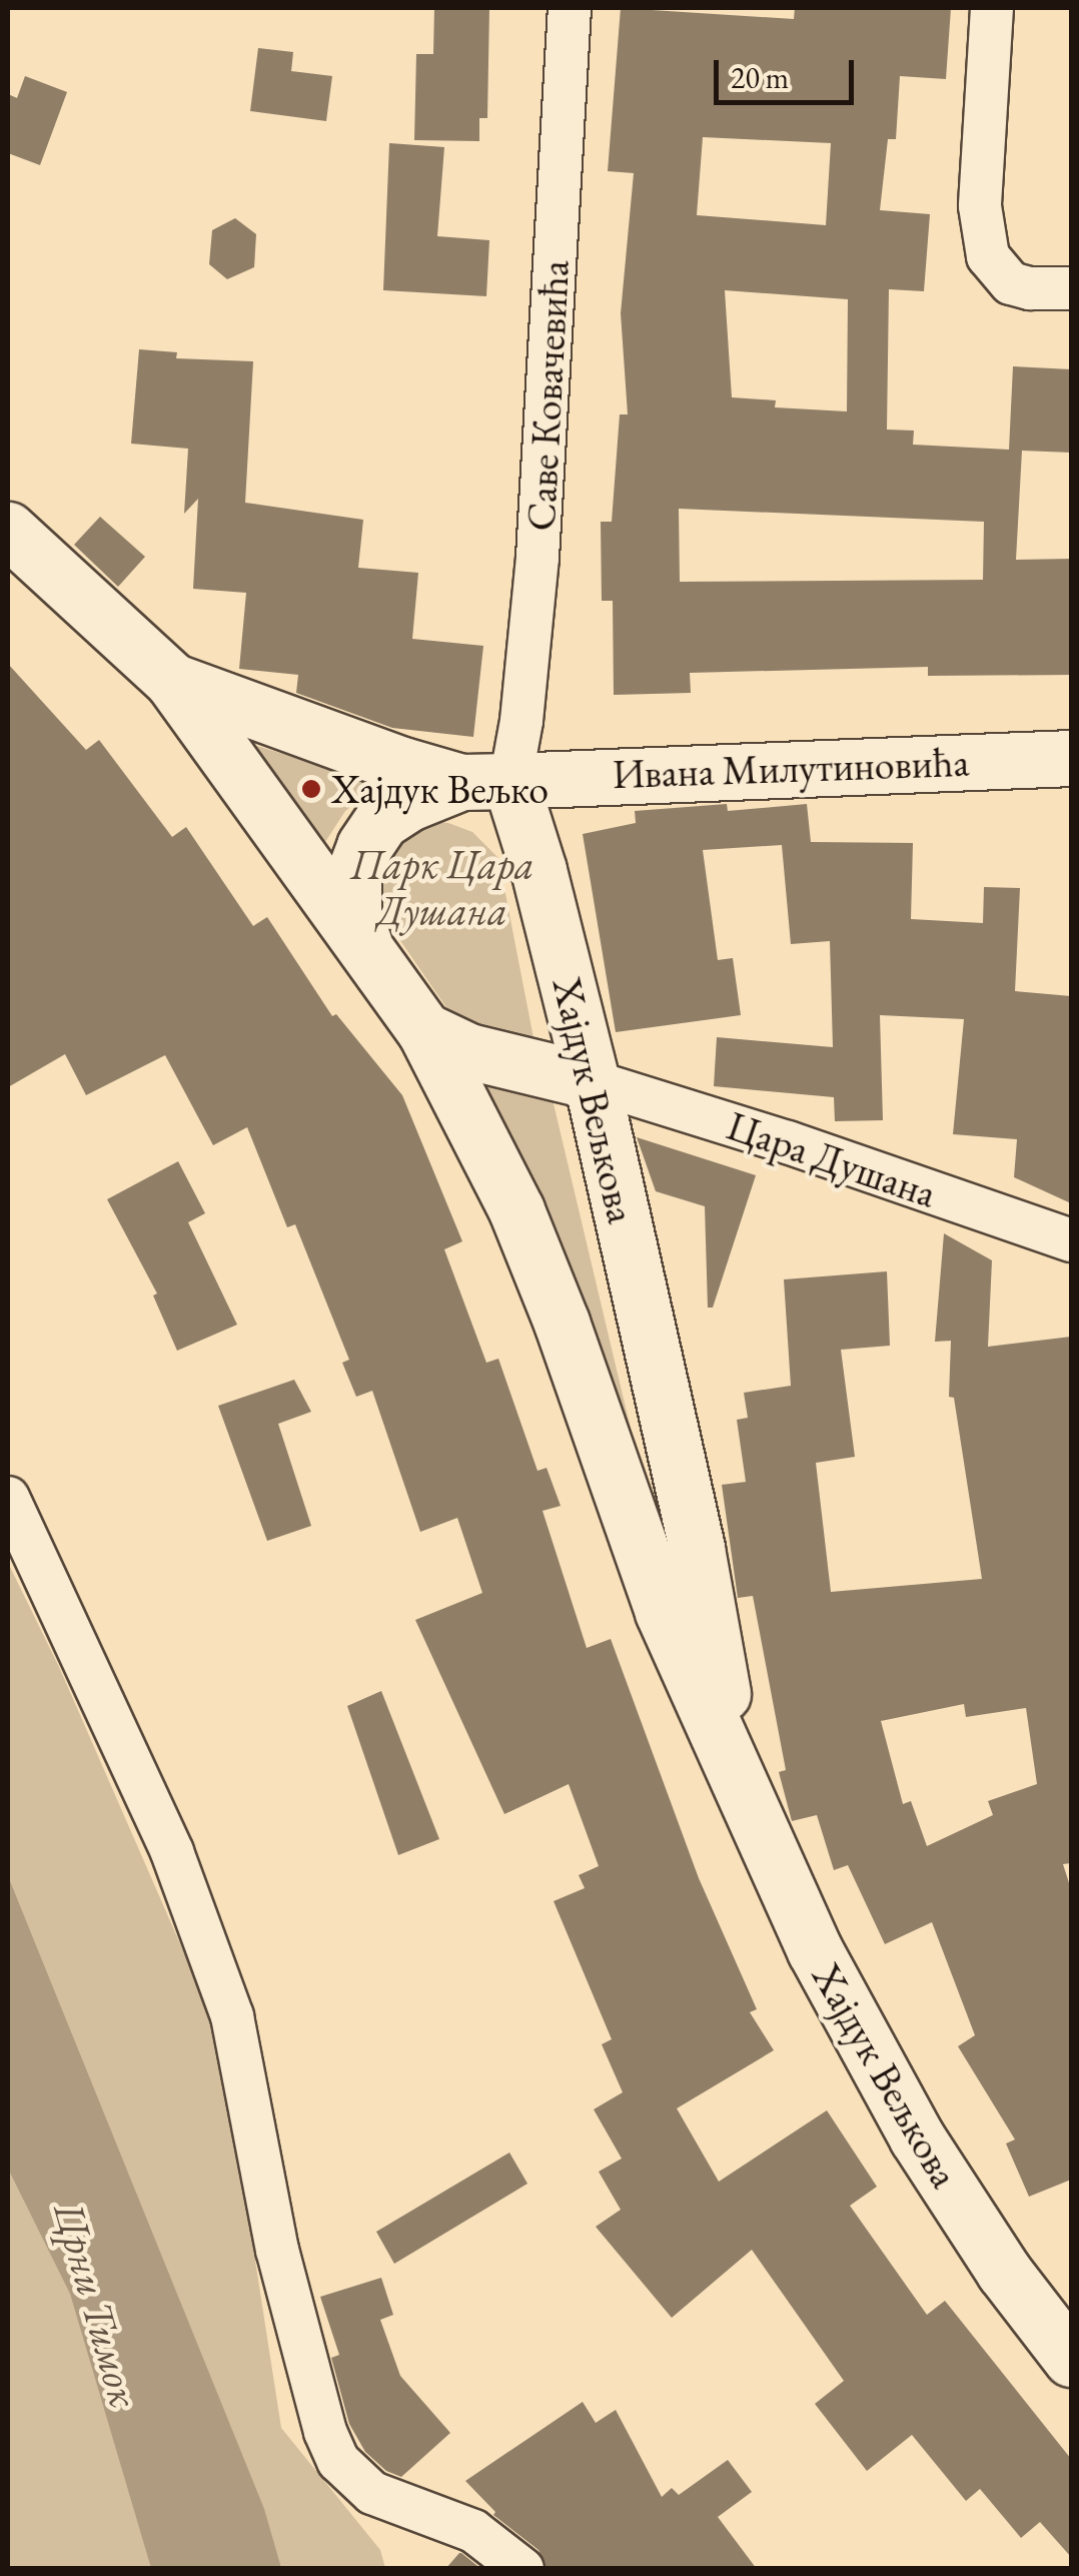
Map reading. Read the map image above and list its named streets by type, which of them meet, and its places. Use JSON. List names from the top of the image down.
{
  "streets": {
    "street": [
      "Саве Ковачевића",
      "Ивана Милутиновића",
      "Хајдук Вељкова",
      "Цара Душана"
    ]
  },
  "crossings": [
    ["Саве Ковачевића", "Ивана Милутиновића"],
    ["Саве Ковачевића", "Хајдук Вељкова"],
    ["Ивана Милутиновића", "Хајдук Вељкова"],
    ["Хајдук Вељкова", "Цара Душана"]
  ],
  "water": ["Црни Тимок"],
  "parks": ["Парк Цара Душана"],
  "places": ["Хајдук Вељко"],
  "scale_bar": "20 m"
}
